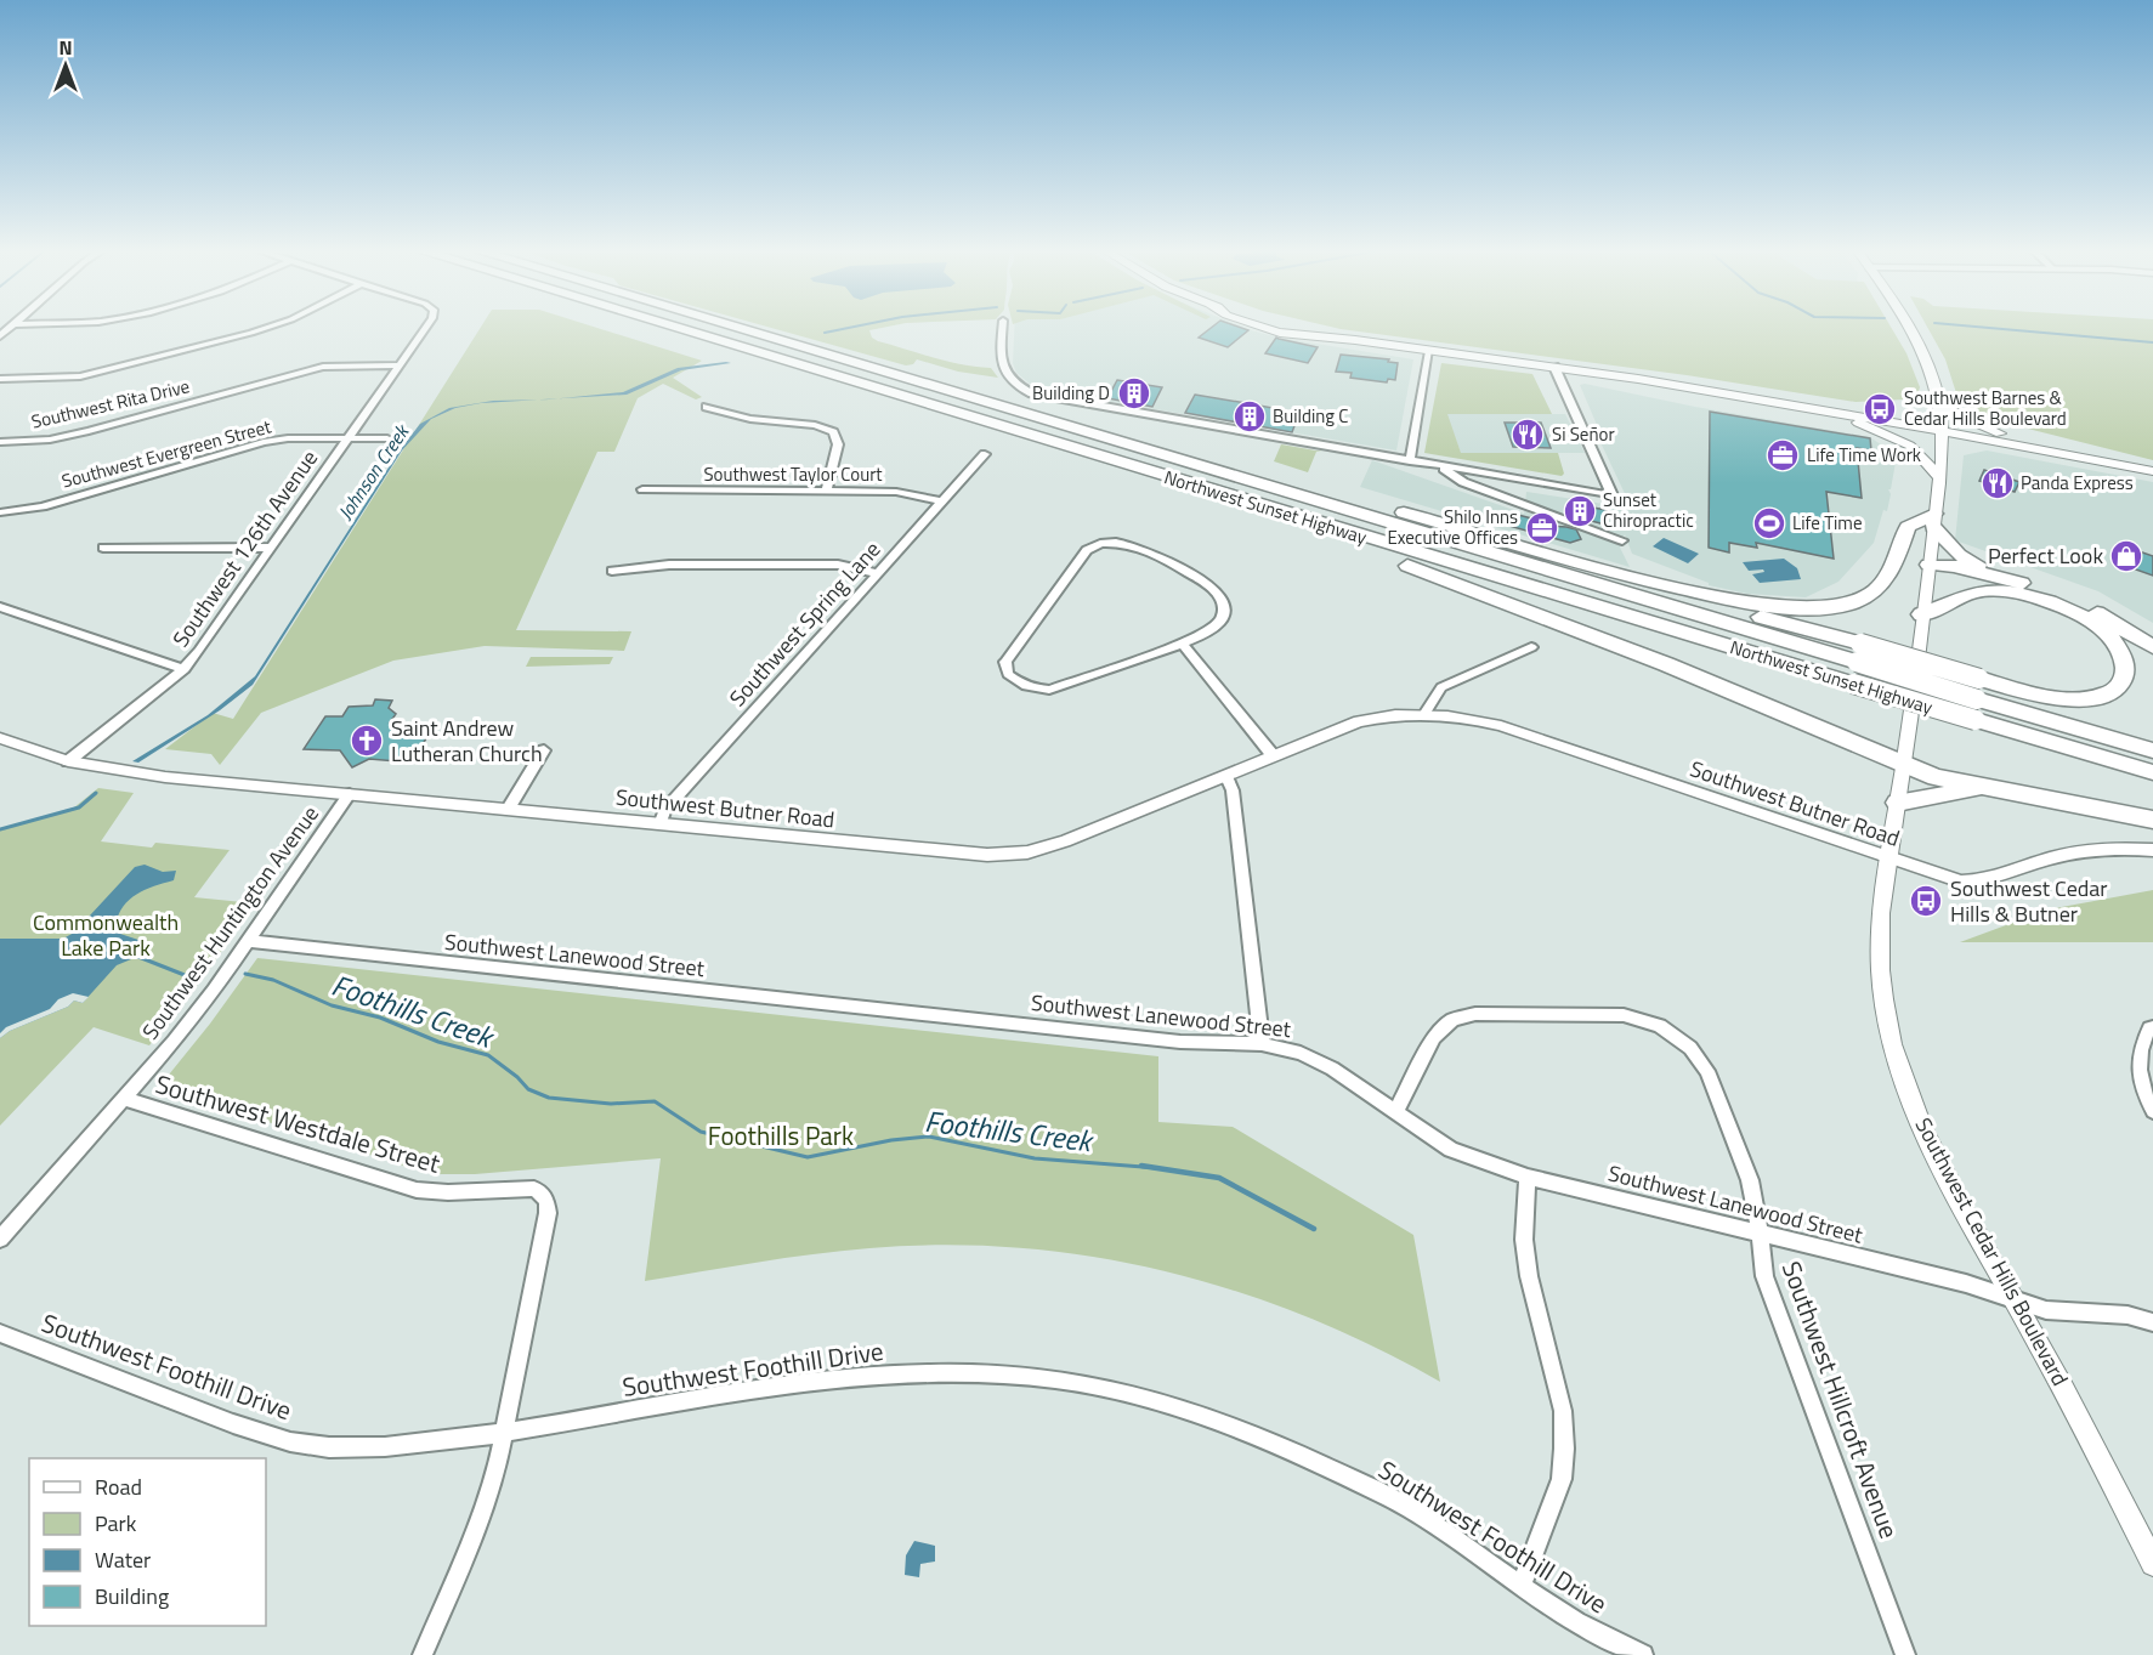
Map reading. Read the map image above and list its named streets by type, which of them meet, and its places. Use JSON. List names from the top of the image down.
{
  "streets": {
    "highway": ["Northwest Sunset Highway"],
    "main road": ["Southwest Cedar Hills Boulevard"],
    "street": [
      "Southwest Rita Drive",
      "Southwest Evergreen Street",
      "Southwest Taylor Court",
      "Southwest 126th Avenue",
      "Southwest Spring Lane",
      "Southwest Butner Road",
      "Southwest Huntington Avenue",
      "Southwest Lanewood Street",
      "Southwest Westdale Street",
      "Southwest Foothill Drive",
      "Southwest Hillcroft Avenue"
    ]
  },
  "crossings": [
    ["Southwest Rita Drive", "Southwest 126th Avenue"],
    ["Southwest Evergreen Street", "Southwest 126th Avenue"],
    ["Southwest Taylor Court", "Southwest Spring Lane"],
    ["Southwest 126th Avenue", "Southwest Butner Road"],
    ["Southwest Spring Lane", "Southwest Butner Road"],
    ["Southwest Butner Road", "Southwest Huntington Avenue"],
    ["Southwest Butner Road", "Southwest Cedar Hills Boulevard"],
    ["Southwest Huntington Avenue", "Southwest Lanewood Street"],
    ["Southwest Huntington Avenue", "Southwest Westdale Street"],
    ["Southwest Lanewood Street", "Southwest Cedar Hills Boulevard"],
    ["Southwest Lanewood Street", "Southwest Hillcroft Avenue"],
    ["Southwest Westdale Street", "Southwest Foothill Drive"]
  ],
  "water": ["Johnson Creek", "Foothills Creek"],
  "parks": ["Commonwealth Lake Park", "Foothills Park"],
  "places": {
    "building": ["Building D", "Building C", "Sunset Chiropractic"],
    "bus stop": ["Southwest Barnes & Cedar Hills Boulevard", "Southwest Cedar Hills & Butner"],
    "restaurant": ["Si Señor", "Panda Express"],
    "office": ["Life Time Work", "Shilo Inns Executive Offices"],
    "sports": ["Life Time"],
    "shop": ["Perfect Look"],
    "church": ["Saint Andrew Lutheran Church"]
  },
  "legend": [
    "Road",
    "Park",
    "Water",
    "Building"
  ],
  "north": "top"
}
